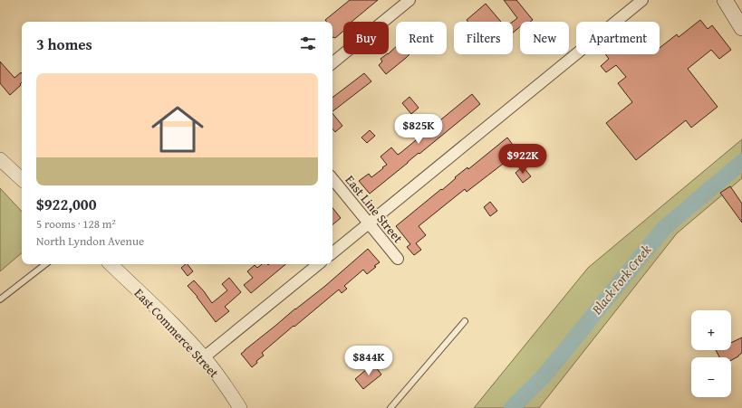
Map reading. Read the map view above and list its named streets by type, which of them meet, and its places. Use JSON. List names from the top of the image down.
{
  "streets": {
    "street": ["East Line Street", "East Commerce Street"]
  },
  "water": ["Black Fork Creek"],
  "page": {
    "chip": [
      "Buy",
      "Rent",
      "Filters",
      "New",
      "Apartment"
    ],
    "heading": "3 homes",
    "list": [
      {
        "name": "$922,000",
        "note": "5 rooms · 128 m² · North Lyndon Avenue"
      }
    ],
    "price": ["$825K", "$922K", "$844K"],
    "map_buttons": ["+", "−"]
  }
}
